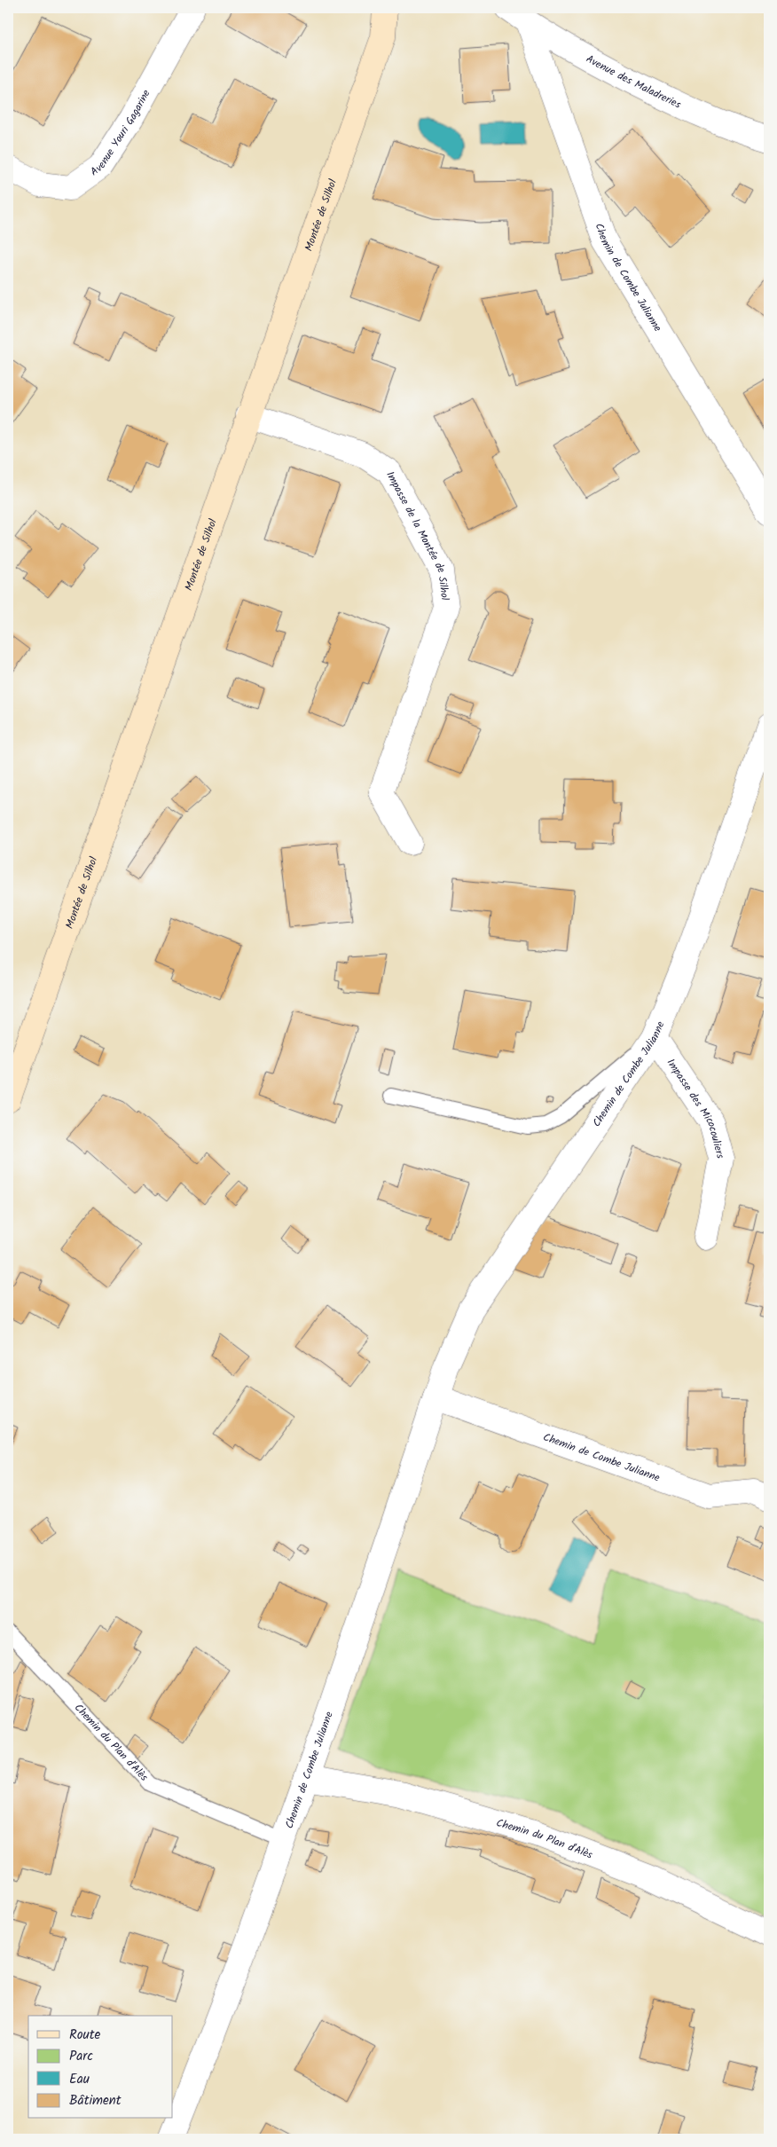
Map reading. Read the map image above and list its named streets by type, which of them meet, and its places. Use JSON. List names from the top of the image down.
{
  "streets": {
    "main road": ["Montée de Silhol"],
    "street": [
      "Avenue des Maladreries",
      "Avenue Youri Gagarine",
      "Chemin de Combe Julianne",
      "Impasse de la Montée de Silhol",
      "Impasse des Micocouliers",
      "Chemin du Plan d'Alès"
    ]
  },
  "crossings": [
    ["Avenue des Maladreries", "Chemin de Combe Julianne"],
    ["Montée de Silhol", "Impasse de la Montée de Silhol"],
    ["Chemin de Combe Julianne", "Impasse des Micocouliers"],
    ["Chemin de Combe Julianne", "Chemin du Plan d'Alès"]
  ],
  "legend": [
    "Route",
    "Parc",
    "Eau",
    "Bâtiment"
  ]
}
